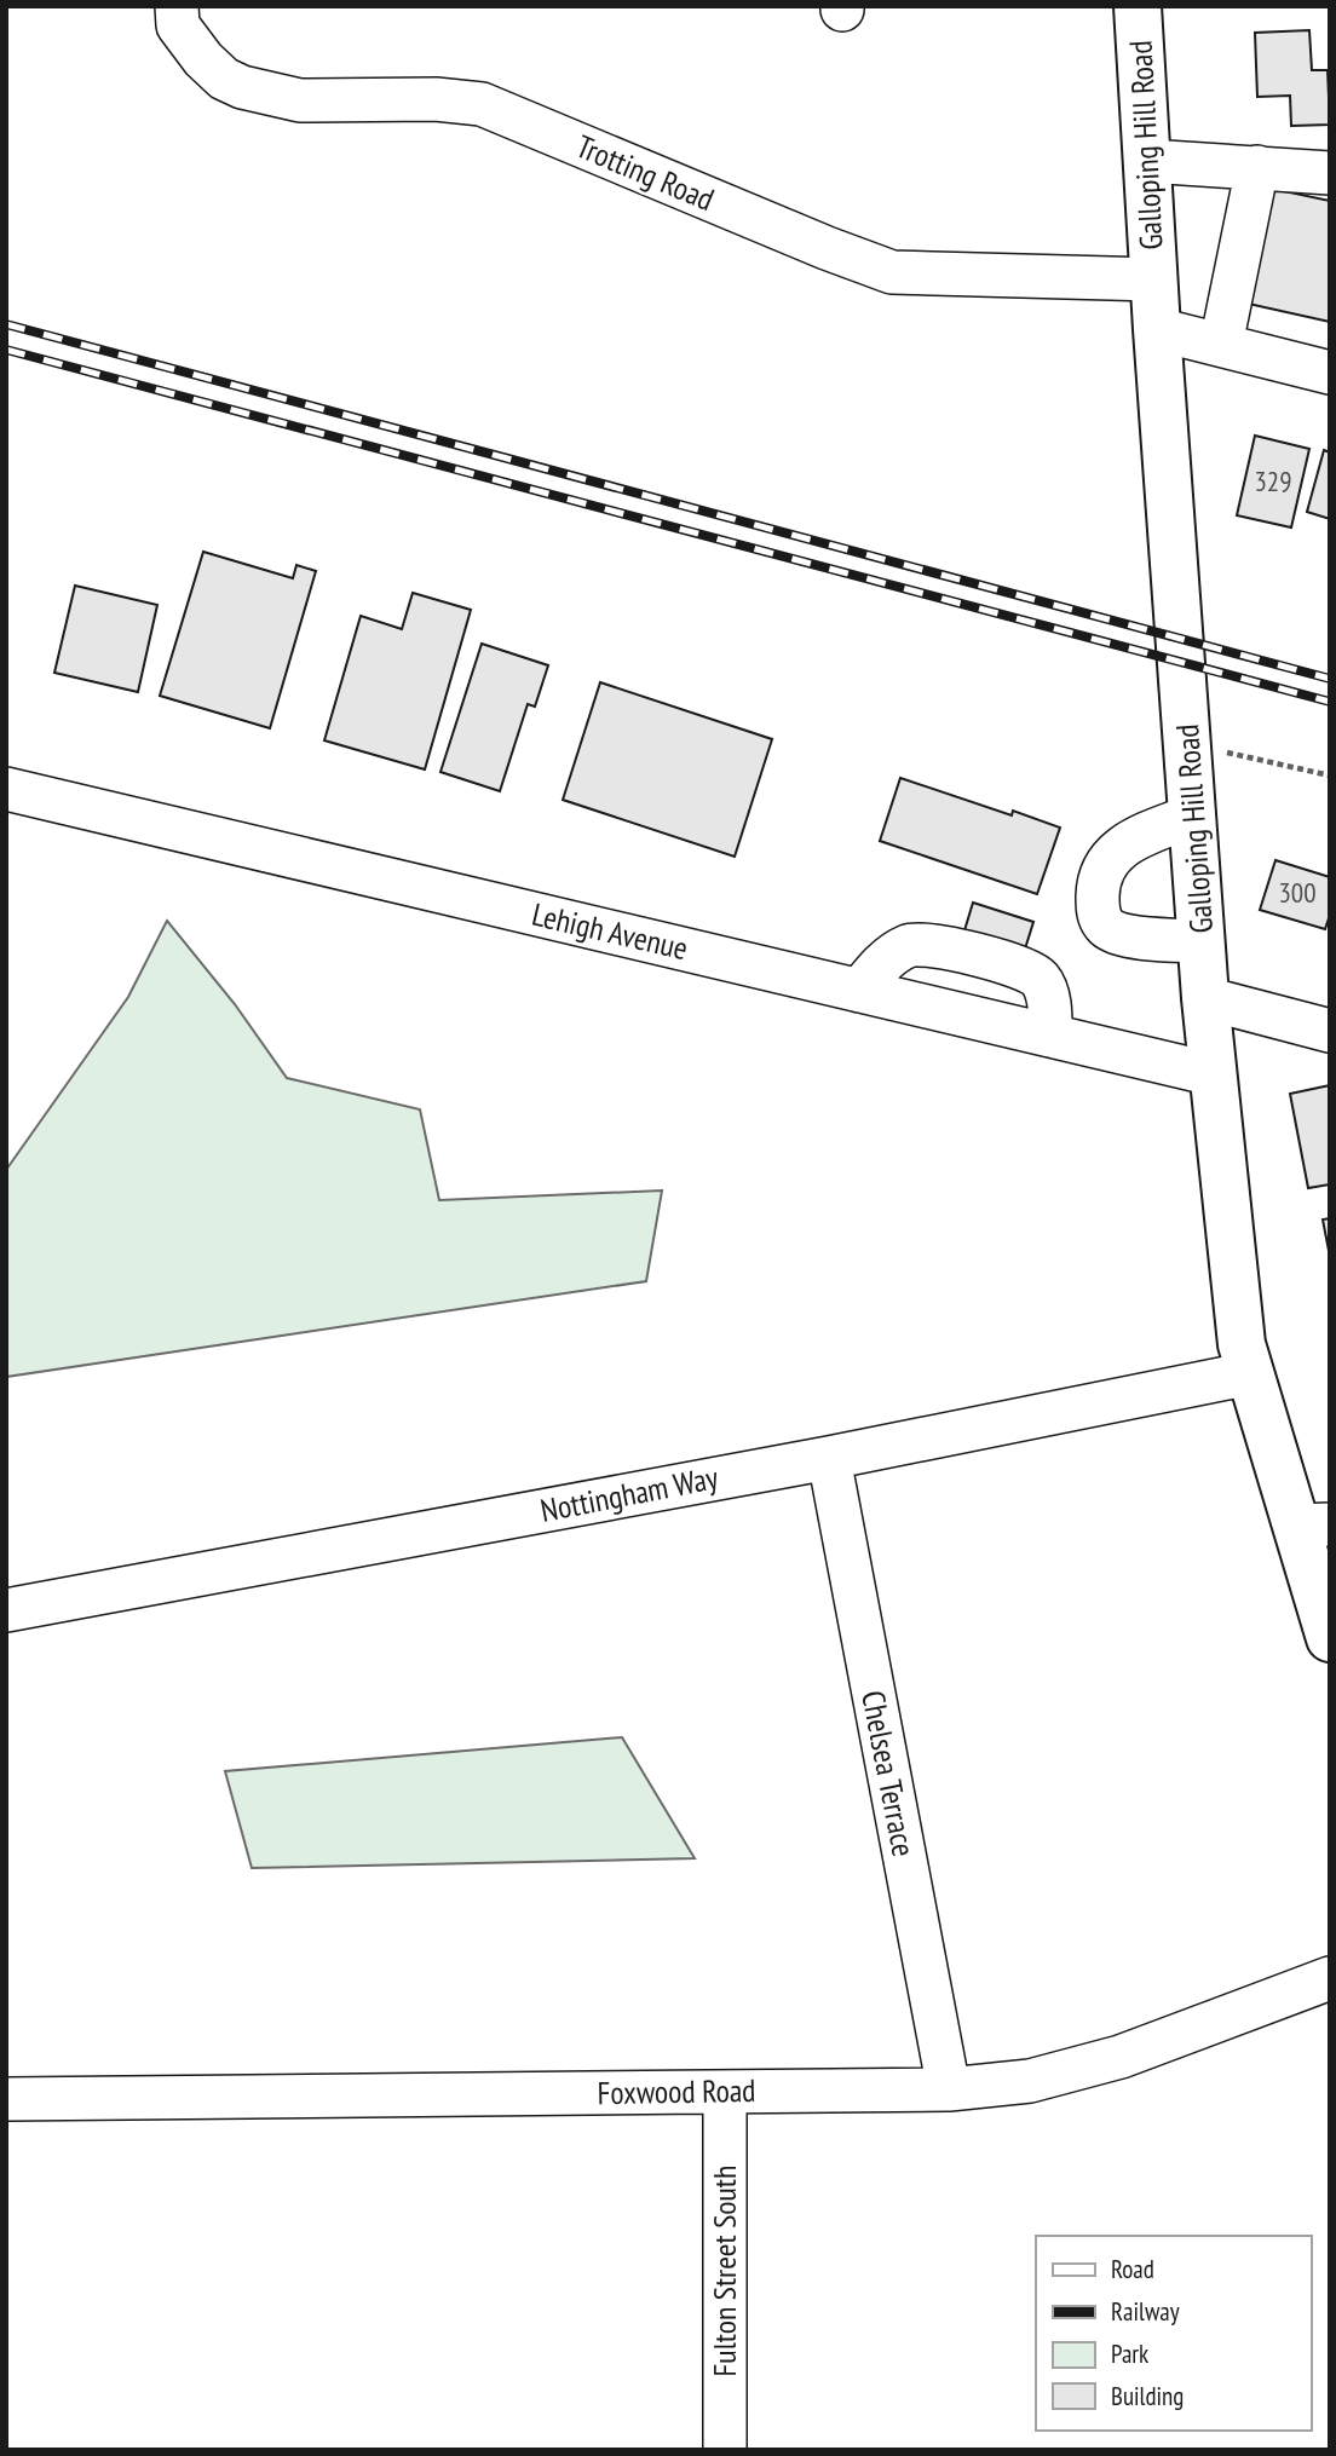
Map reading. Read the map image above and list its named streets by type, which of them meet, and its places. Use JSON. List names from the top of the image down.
{
  "streets": {
    "main road": ["Galloping Hill Road"],
    "street": [
      "Trotting Road",
      "Lehigh Avenue",
      "Nottingham Way",
      "Chelsea Terrace",
      "Foxwood Road",
      "Fulton Street South"
    ]
  },
  "crossings": [
    ["Galloping Hill Road", "Trotting Road"],
    ["Galloping Hill Road", "Lehigh Avenue"],
    ["Galloping Hill Road", "Nottingham Way"],
    ["Nottingham Way", "Chelsea Terrace"],
    ["Chelsea Terrace", "Foxwood Road"],
    ["Foxwood Road", "Fulton Street South"]
  ],
  "house_numbers": ["329", "300"],
  "legend": [
    "Road",
    "Railway",
    "Park",
    "Building"
  ]
}
